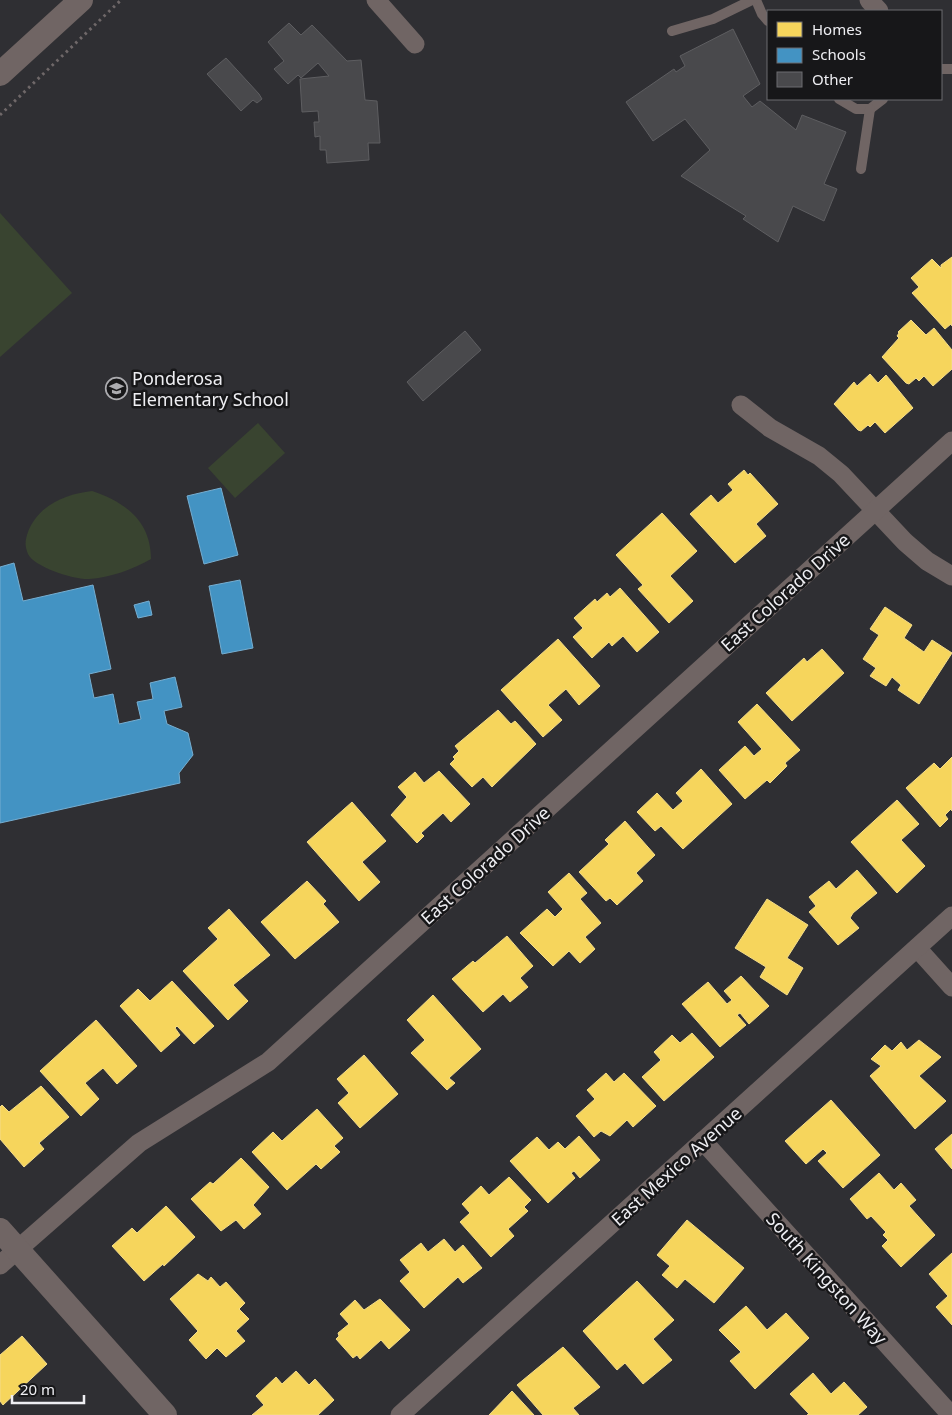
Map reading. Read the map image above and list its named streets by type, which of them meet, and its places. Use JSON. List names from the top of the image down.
{
  "streets": {
    "street": ["East Colorado Drive", "East Mexico Avenue", "South Kingston Way"]
  },
  "crossings": [
    ["East Mexico Avenue", "South Kingston Way"]
  ],
  "places": {
    "school or university": ["Ponderosa Elementary School"]
  },
  "legend": ["Homes", "Schools", "Other"],
  "scale_bar": "20 m"
}
